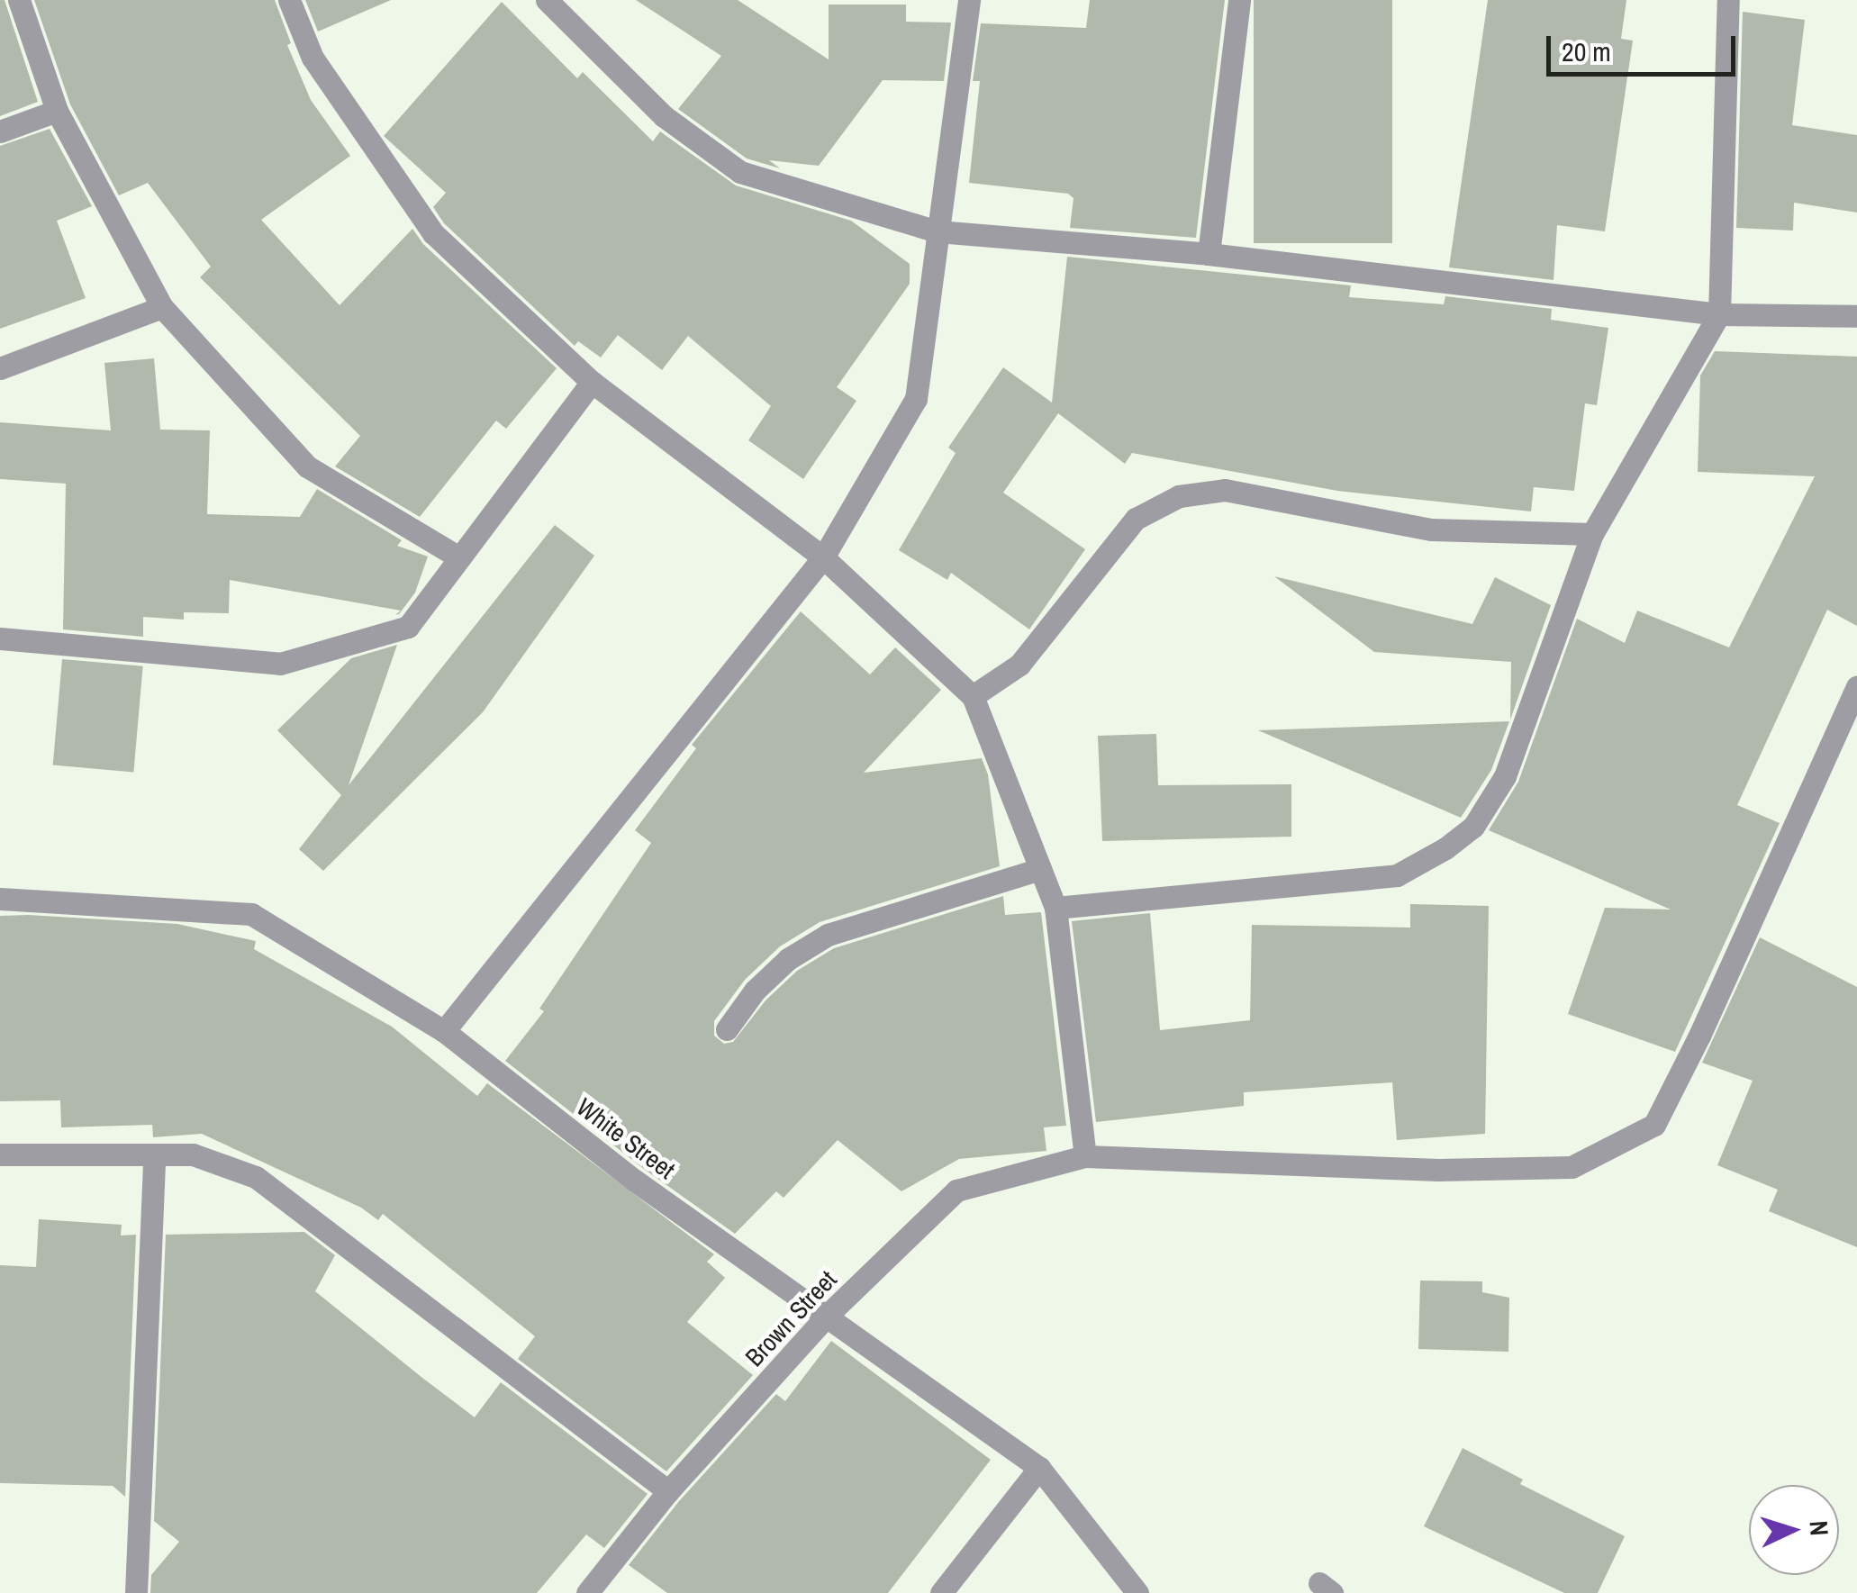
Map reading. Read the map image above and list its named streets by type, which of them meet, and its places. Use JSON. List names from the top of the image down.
{
  "streets": {
    "street": ["White Street", "Brown Street"]
  },
  "crossings": [
    ["White Street", "Brown Street"]
  ],
  "scale_bar": "20 m",
  "north": "right"
}
